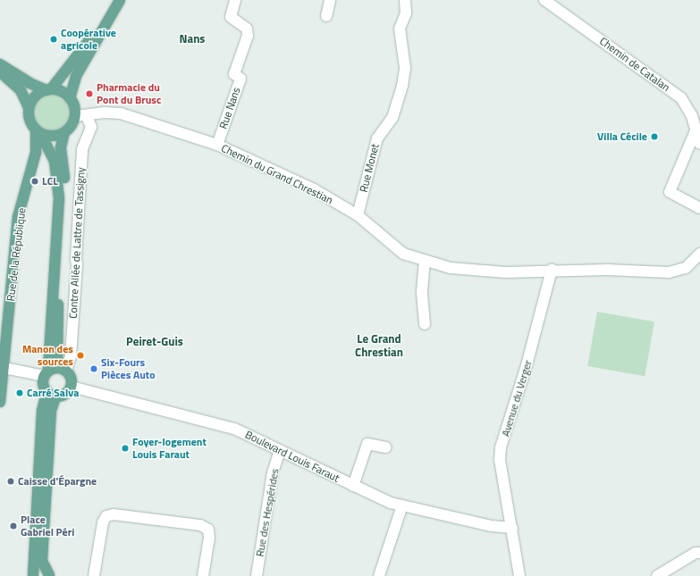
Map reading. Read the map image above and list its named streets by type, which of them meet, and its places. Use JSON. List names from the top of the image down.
{
  "streets": {
    "main road": ["Rue de la République"],
    "street": [
      "Chemin de Catalan",
      "Rue Nans",
      "Rue Monet",
      "Chemin du Grand Chrestian",
      "Contre Allée de Lattre de Tassigny",
      "Avenue du Verger",
      "Boulevard Louis Faraut",
      "Rue des Hespérides"
    ]
  },
  "crossings": [
    ["Rue Nans", "Chemin du Grand Chrestian"],
    ["Rue Monet", "Chemin du Grand Chrestian"],
    ["Chemin du Grand Chrestian", "Contre Allée de Lattre de Tassigny"],
    ["Chemin du Grand Chrestian", "Rue de la République"],
    ["Chemin du Grand Chrestian", "Avenue du Verger"],
    ["Contre Allée de Lattre de Tassigny", "Boulevard Louis Faraut"],
    ["Avenue du Verger", "Boulevard Louis Faraut"],
    ["Boulevard Louis Faraut", "Rue des Hespérides"]
  ],
  "districts": ["Nans", "Le Grand Chrestian", "Peiret-Guis"],
  "places": [
    "Coopérative agricole",
    "Pharmacie du Pont du Brusc",
    "Villa Cécile",
    "LCL",
    "Manon des sources",
    "Six-Fours Pièces Auto",
    "Carré Salva",
    "Foyer-logement Louis Faraut",
    "Caisse d'Épargne",
    "Place Gabriel Péri"
  ]
}
